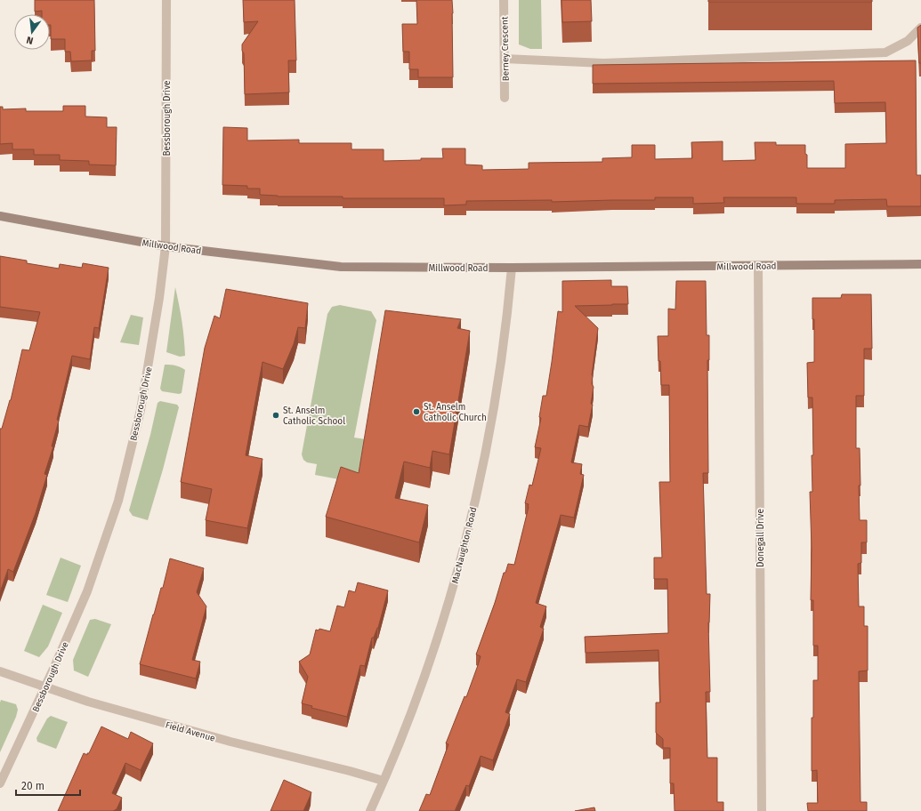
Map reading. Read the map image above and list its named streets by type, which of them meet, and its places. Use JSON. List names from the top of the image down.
{
  "streets": {
    "street": [
      "Berney Crescent",
      "Bessborough Drive",
      "Millwood Road",
      "Donegall Drive",
      "MacNaughton Road",
      "Field Avenue"
    ]
  },
  "crossings": [
    ["Bessborough Drive", "Millwood Road"],
    ["Bessborough Drive", "Field Avenue"],
    ["Millwood Road", "Donegall Drive"],
    ["Millwood Road", "MacNaughton Road"],
    ["MacNaughton Road", "Field Avenue"]
  ],
  "places": ["St. Anselm Catholic Church", "St. Anselm Catholic School"],
  "scale_bar": "20 m",
  "north": "bottom"
}
